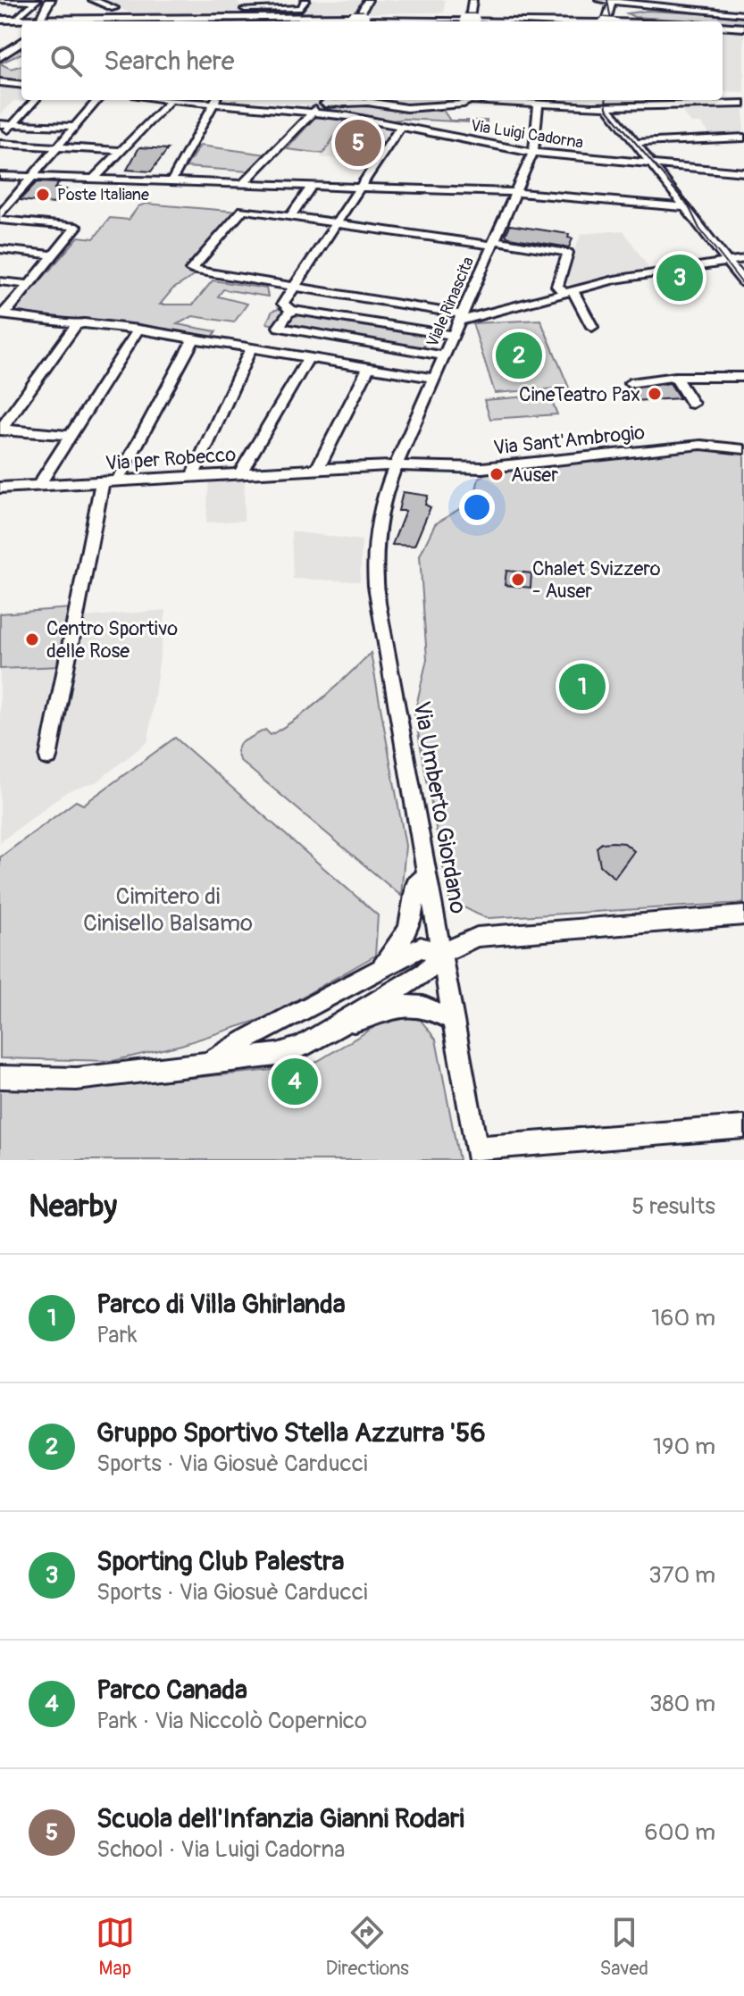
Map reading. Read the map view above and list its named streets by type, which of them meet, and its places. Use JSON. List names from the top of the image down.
{
  "streets": {
    "street": [
      "Via Luigi Cadorna",
      "Viale Rinascita",
      "Via Sant'Ambrogio",
      "Via per Robecco",
      "Via Umberto Giordano"
    ]
  },
  "crossings": [
    ["Via Luigi Cadorna", "Viale Rinascita"],
    ["Viale Rinascita", "Via Sant'Ambrogio"],
    ["Viale Rinascita", "Via per Robecco"],
    ["Viale Rinascita", "Via Umberto Giordano"],
    ["Via Sant'Ambrogio", "Via per Robecco"],
    ["Via Sant'Ambrogio", "Via Umberto Giordano"],
    ["Via per Robecco", "Via Umberto Giordano"]
  ],
  "parks": ["Cimitero di Cinisello Balsamo"],
  "places": [
    "Poste Italiane",
    "CineTeatro Pax",
    "Auser",
    "Chalet Svizzero - Auser",
    "Centro Sportivo delle Rose"
  ],
  "page": {
    "search": "Search here",
    "pins": [
      "5",
      "3",
      "2",
      "1",
      "4"
    ],
    "heading": ["Nearby", "5 results"],
    "list": [
      {
        "mark": "1",
        "name": "Parco di Villa Ghirlanda",
        "note": "Park",
        "value": "160 m"
      },
      {
        "mark": "2",
        "name": "Gruppo Sportivo Stella Azzurra '56",
        "note": "Sports · Via Giosuè Carducci",
        "value": "190 m"
      },
      {
        "mark": "3",
        "name": "Sporting Club Palestra",
        "note": "Sports · Via Giosuè Carducci",
        "value": "370 m"
      },
      {
        "mark": "4",
        "name": "Parco Canada",
        "note": "Park · Via Niccolò Copernico",
        "value": "380 m"
      },
      {
        "mark": "5",
        "name": "Scuola dell'Infanzia Gianni Rodari",
        "note": "School · Via Luigi Cadorna",
        "value": "600 m"
      }
    ],
    "nav": ["Map", "Directions", "Saved"]
  }
}
